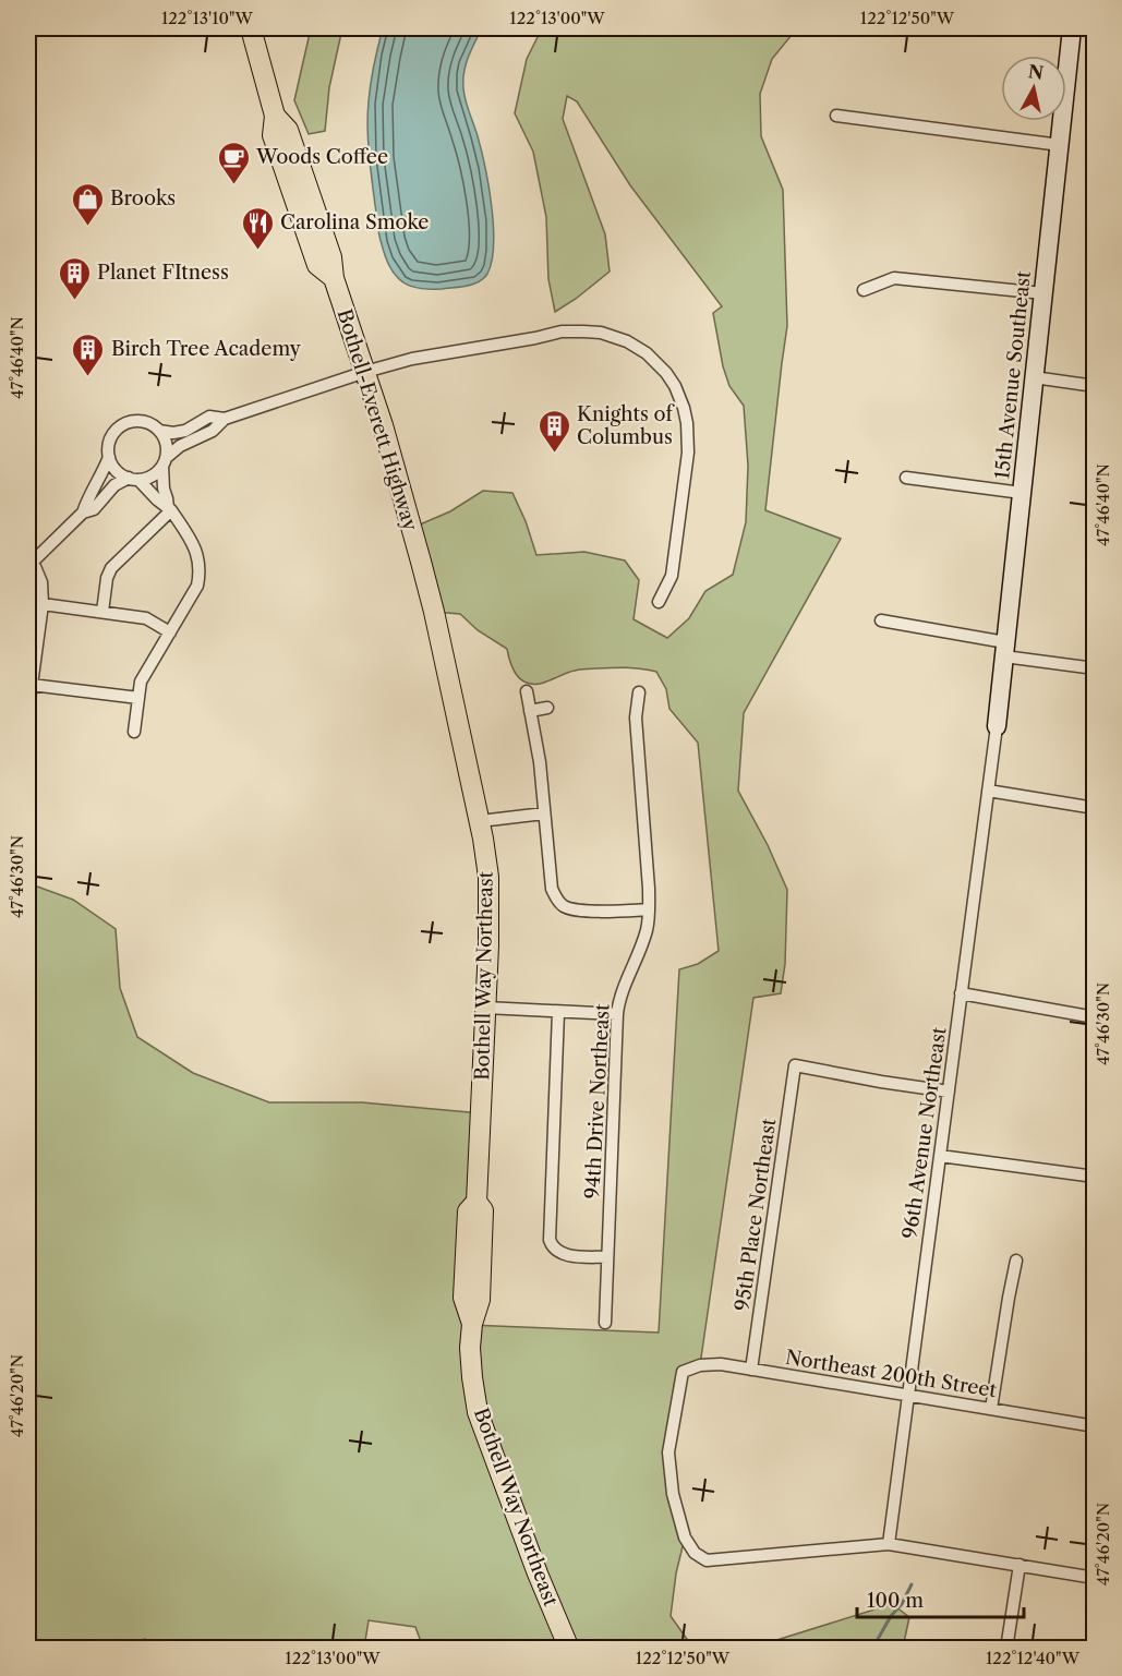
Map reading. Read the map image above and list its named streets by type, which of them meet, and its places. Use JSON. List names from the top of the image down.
{
  "streets": {
    "main road": ["Bothell-Everett Highway", "Bothell Way Northeast"],
    "street": [
      "15th Avenue Southeast",
      "94th Drive Northeast",
      "96th Avenue Northeast",
      "95th Place Northeast",
      "Northeast 200th Street"
    ]
  },
  "crossings": [
    ["15th Avenue Southeast", "96th Avenue Northeast"],
    ["Bothell-Everett Highway", "Bothell Way Northeast"],
    ["96th Avenue Northeast", "95th Place Northeast"],
    ["96th Avenue Northeast", "Northeast 200th Street"],
    ["95th Place Northeast", "Northeast 200th Street"]
  ],
  "places": {
    "cafe": ["Woods Coffee"],
    "shop": ["Brooks"],
    "restaurant": ["Carolina Smoke"],
    "building": ["Planet FItness", "Birch Tree Academy", "Knights of Columbus"]
  },
  "scale_bar": "100 m",
  "north": "top",
  "coordinates": [
    "122°13'10\"W",
    "122°13'00\"W",
    "122°12'50\"W",
    "47°46'40\"N",
    "47°46'30\"N",
    "47°46'20\"N",
    "122°12'40\"W"
  ]
}
